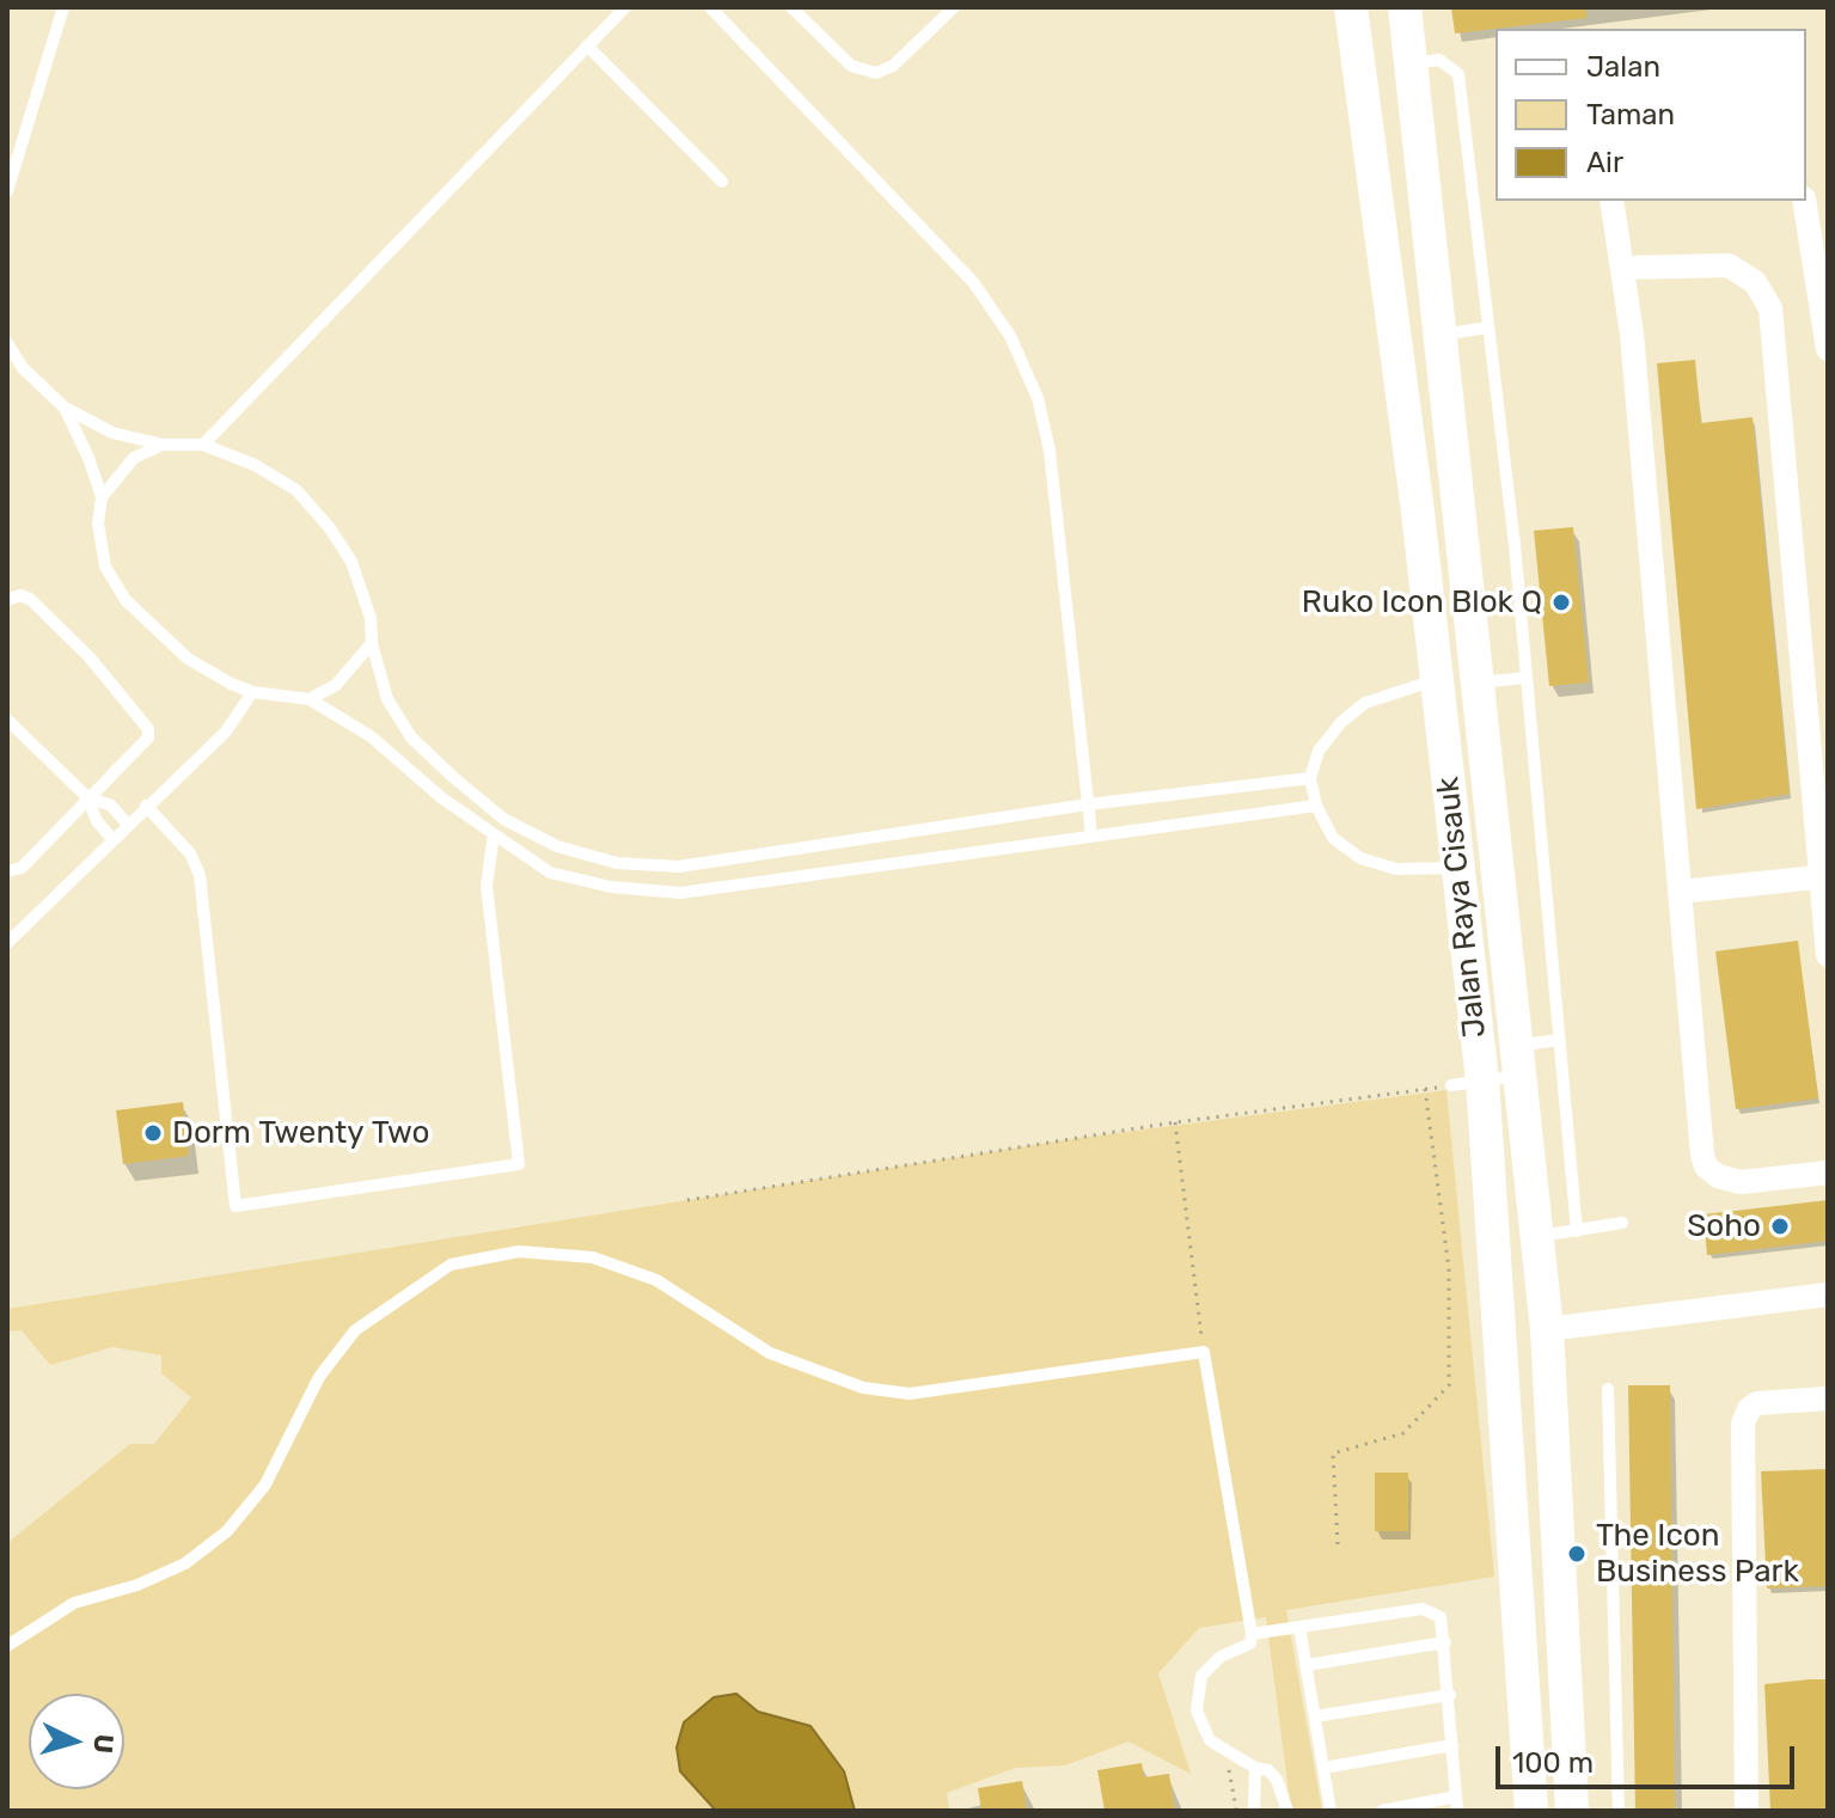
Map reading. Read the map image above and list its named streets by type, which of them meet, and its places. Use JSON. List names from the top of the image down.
{
  "streets": {
    "main road": ["Jalan Raya Cisauk"]
  },
  "places": [
    "Ruko Icon Blok Q",
    "Dorm Twenty Two",
    "Soho",
    "The Icon Business Park"
  ],
  "legend": ["Jalan", "Taman", "Air"],
  "scale_bar": "100 m",
  "north": "right"
}
